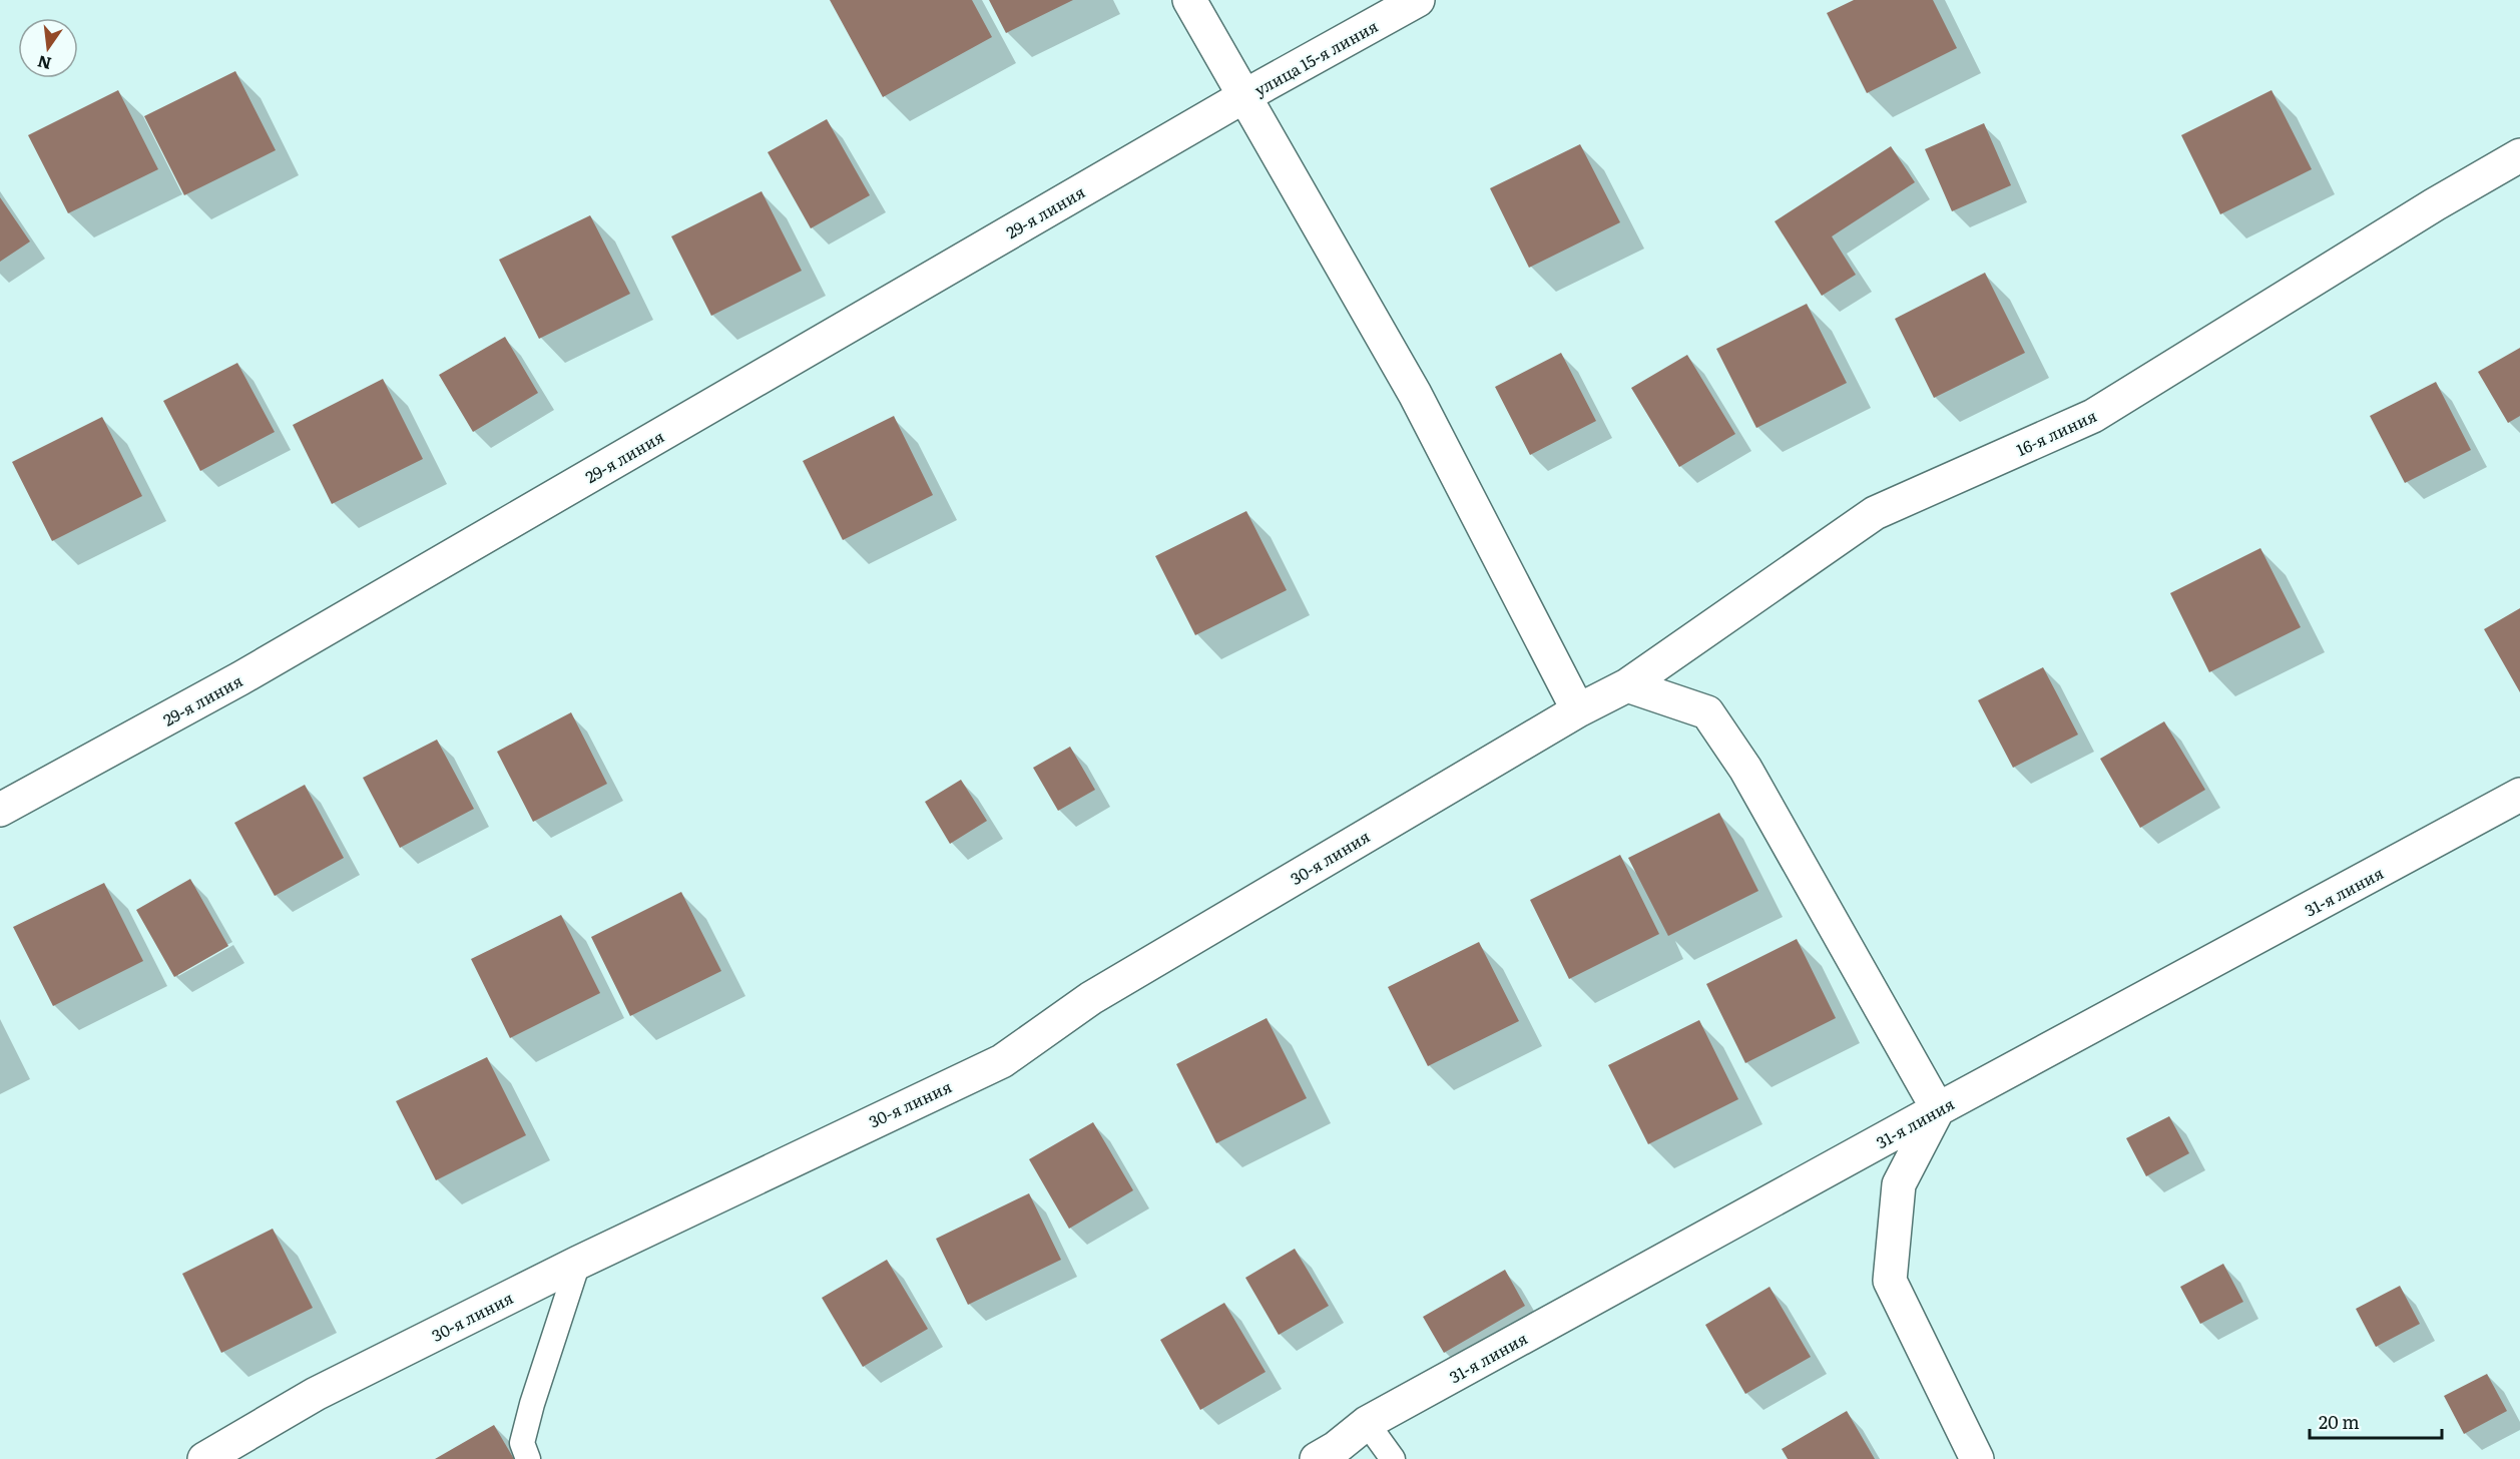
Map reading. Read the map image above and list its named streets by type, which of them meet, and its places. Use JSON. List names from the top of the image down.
{
  "streets": {
    "street": [
      "улица 15-я линия",
      "29-я линия",
      "16-я линия",
      "30-я линия",
      "31-я линия"
    ]
  },
  "crossings": [
    ["улица 15-я линия", "29-я линия"],
    ["16-я линия", "30-я линия"]
  ],
  "scale_bar": "20 m",
  "north": "bottom"
}
